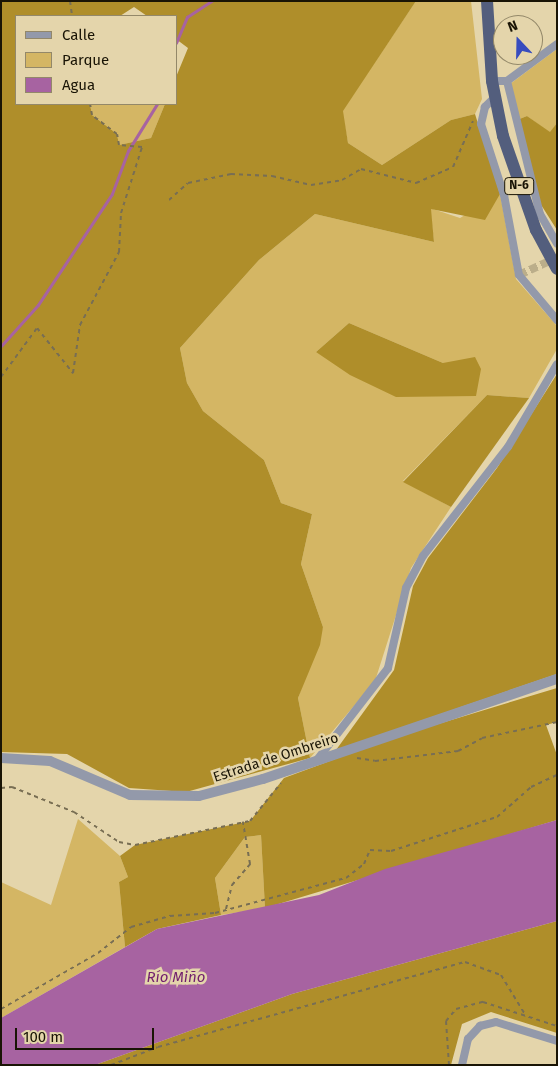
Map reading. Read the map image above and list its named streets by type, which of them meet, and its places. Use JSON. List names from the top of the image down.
{
  "streets": {
    "highway": ["N-6"],
    "street": ["Estrada de Ombreiro"]
  },
  "water": ["Río Miño"],
  "legend": ["Calle", "Parque", "Agua"],
  "scale_bar": "100 m",
  "north": "top"
}
